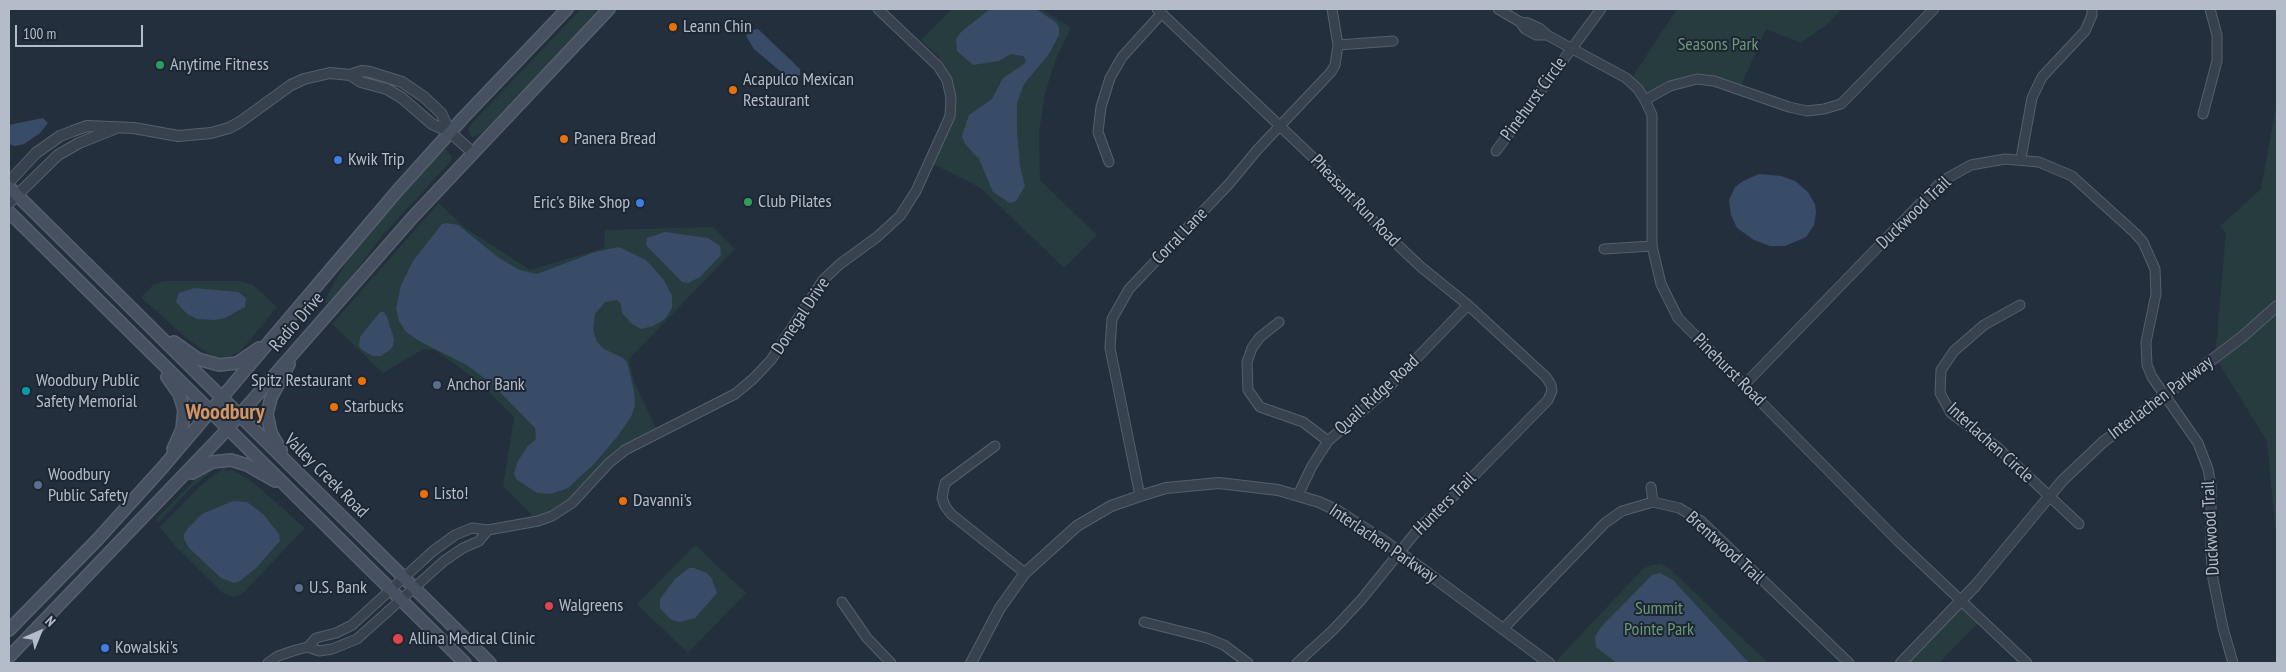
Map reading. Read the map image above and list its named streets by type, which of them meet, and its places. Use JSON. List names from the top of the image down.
{
  "streets": {
    "main road": ["Radio Drive", "Valley Creek Road"],
    "street": [
      "Pinehurst Circle",
      "Pheasant Run Road",
      "Duckwood Trail",
      "Corral Lane",
      "Donegal Drive",
      "Pinehurst Road",
      "Quail Ridge Road",
      "Interlachen Parkway",
      "Interlachen Circle",
      "Hunters Trail",
      "Brentwood Trail"
    ]
  },
  "crossings": [
    ["Pinehurst Circle", "Pinehurst Road"],
    ["Pheasant Run Road", "Corral Lane"],
    ["Pheasant Run Road", "Quail Ridge Road"],
    ["Pheasant Run Road", "Hunters Trail"],
    ["Duckwood Trail", "Pinehurst Road"],
    ["Duckwood Trail", "Interlachen Parkway"],
    ["Corral Lane", "Interlachen Parkway"],
    ["Donegal Drive", "Valley Creek Road"],
    ["Radio Drive", "Valley Creek Road"],
    ["Pinehurst Road", "Interlachen Parkway"],
    ["Quail Ridge Road", "Interlachen Parkway"],
    ["Interlachen Parkway", "Interlachen Circle"],
    ["Interlachen Parkway", "Hunters Trail"],
    ["Interlachen Parkway", "Brentwood Trail"]
  ],
  "districts": ["Woodbury"],
  "parks": ["Seasons Park", "Summit Pointe Park"],
  "places": [
    "Leann Chin",
    "Anytime Fitness",
    "Acapulco Mexican Restaurant",
    "Panera Bread",
    "Kwik Trip",
    "Club Pilates",
    "Eric's Bike Shop",
    "Spitz Restaurant",
    "Anchor Bank",
    "Woodbury Public Safety Memorial",
    "Starbucks",
    "Woodbury Public Safety",
    "Listo!",
    "Davanni's",
    "U.S. Bank",
    "Walgreens",
    "Allina Medical Clinic",
    "Kowalski's"
  ],
  "scale_bar": "100 m",
  "north": "top right"
}
